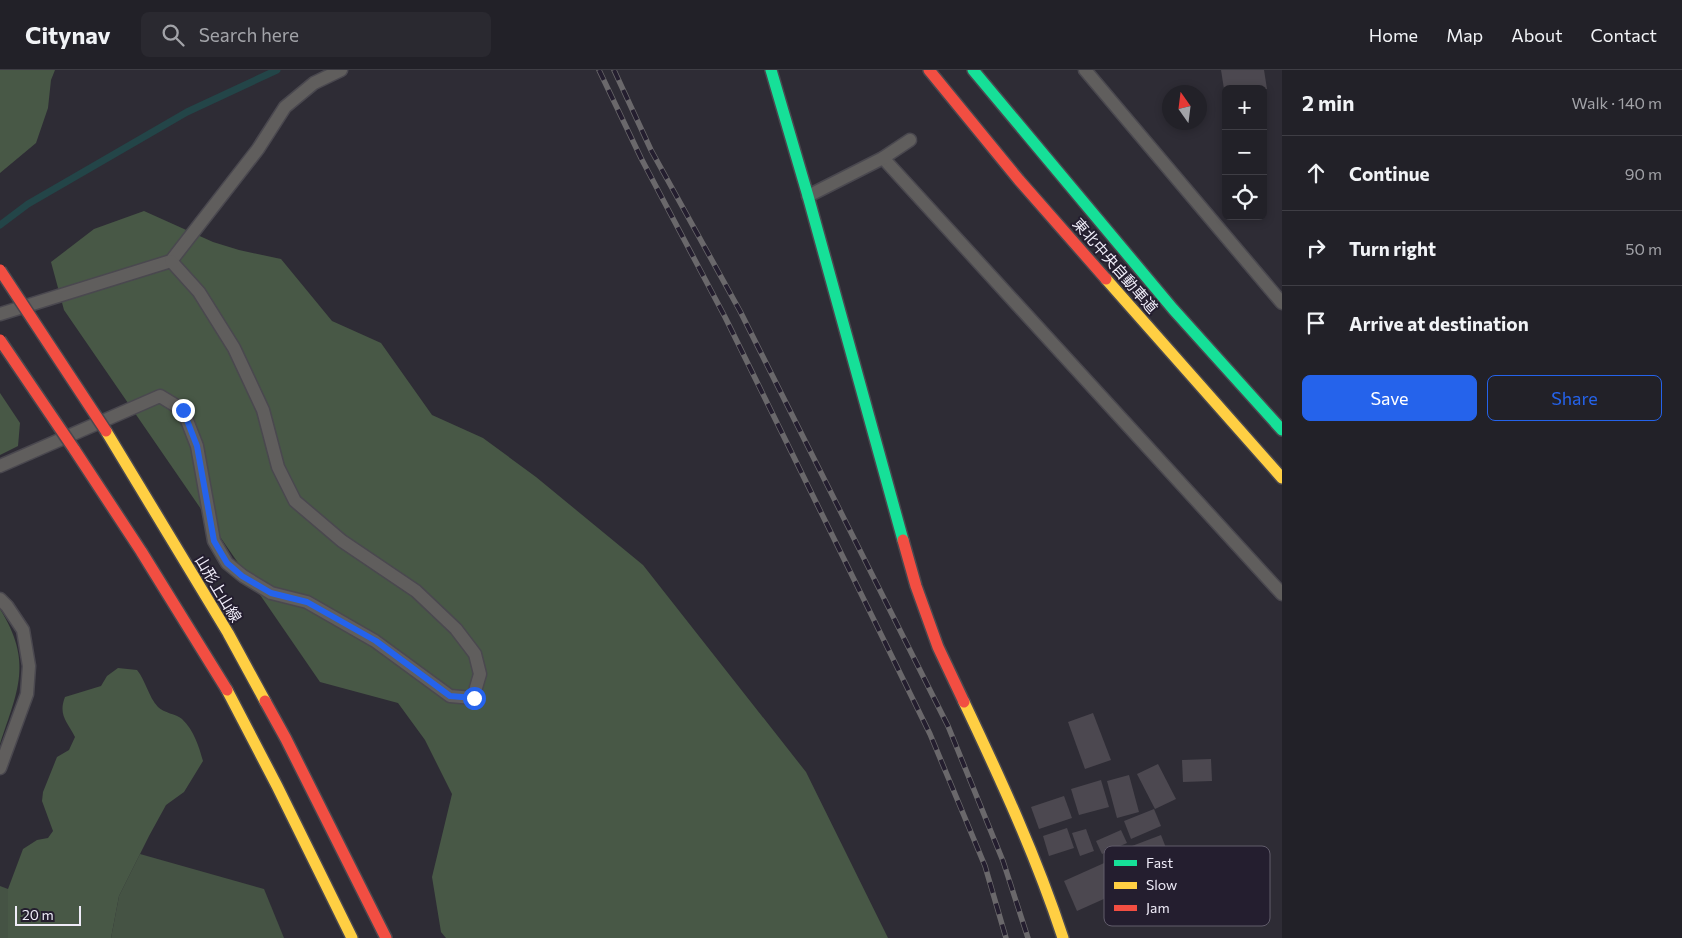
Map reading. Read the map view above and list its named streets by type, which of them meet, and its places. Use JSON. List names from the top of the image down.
{
  "streets": {
    "main road": ["東北中央自動車道", "山形上山線"]
  },
  "legend": ["Fast", "Slow", "Jam"],
  "scale_bar": "20 m",
  "north": "top",
  "page": {
    "header": "Citynav",
    "search": "Search here",
    "nav": [
      "Home",
      "Map",
      "About",
      "Contact"
    ],
    "heading": ["2 min", "Walk · 140 m"],
    "map_buttons": ["+", "−"],
    "list": [
      ["Continue", "90 m"],
      ["Turn right", "50 m"],
      "Arrive at destination"
    ],
    "buttons": ["Save", "Share"],
    "scale": "20 m"
  }
}
